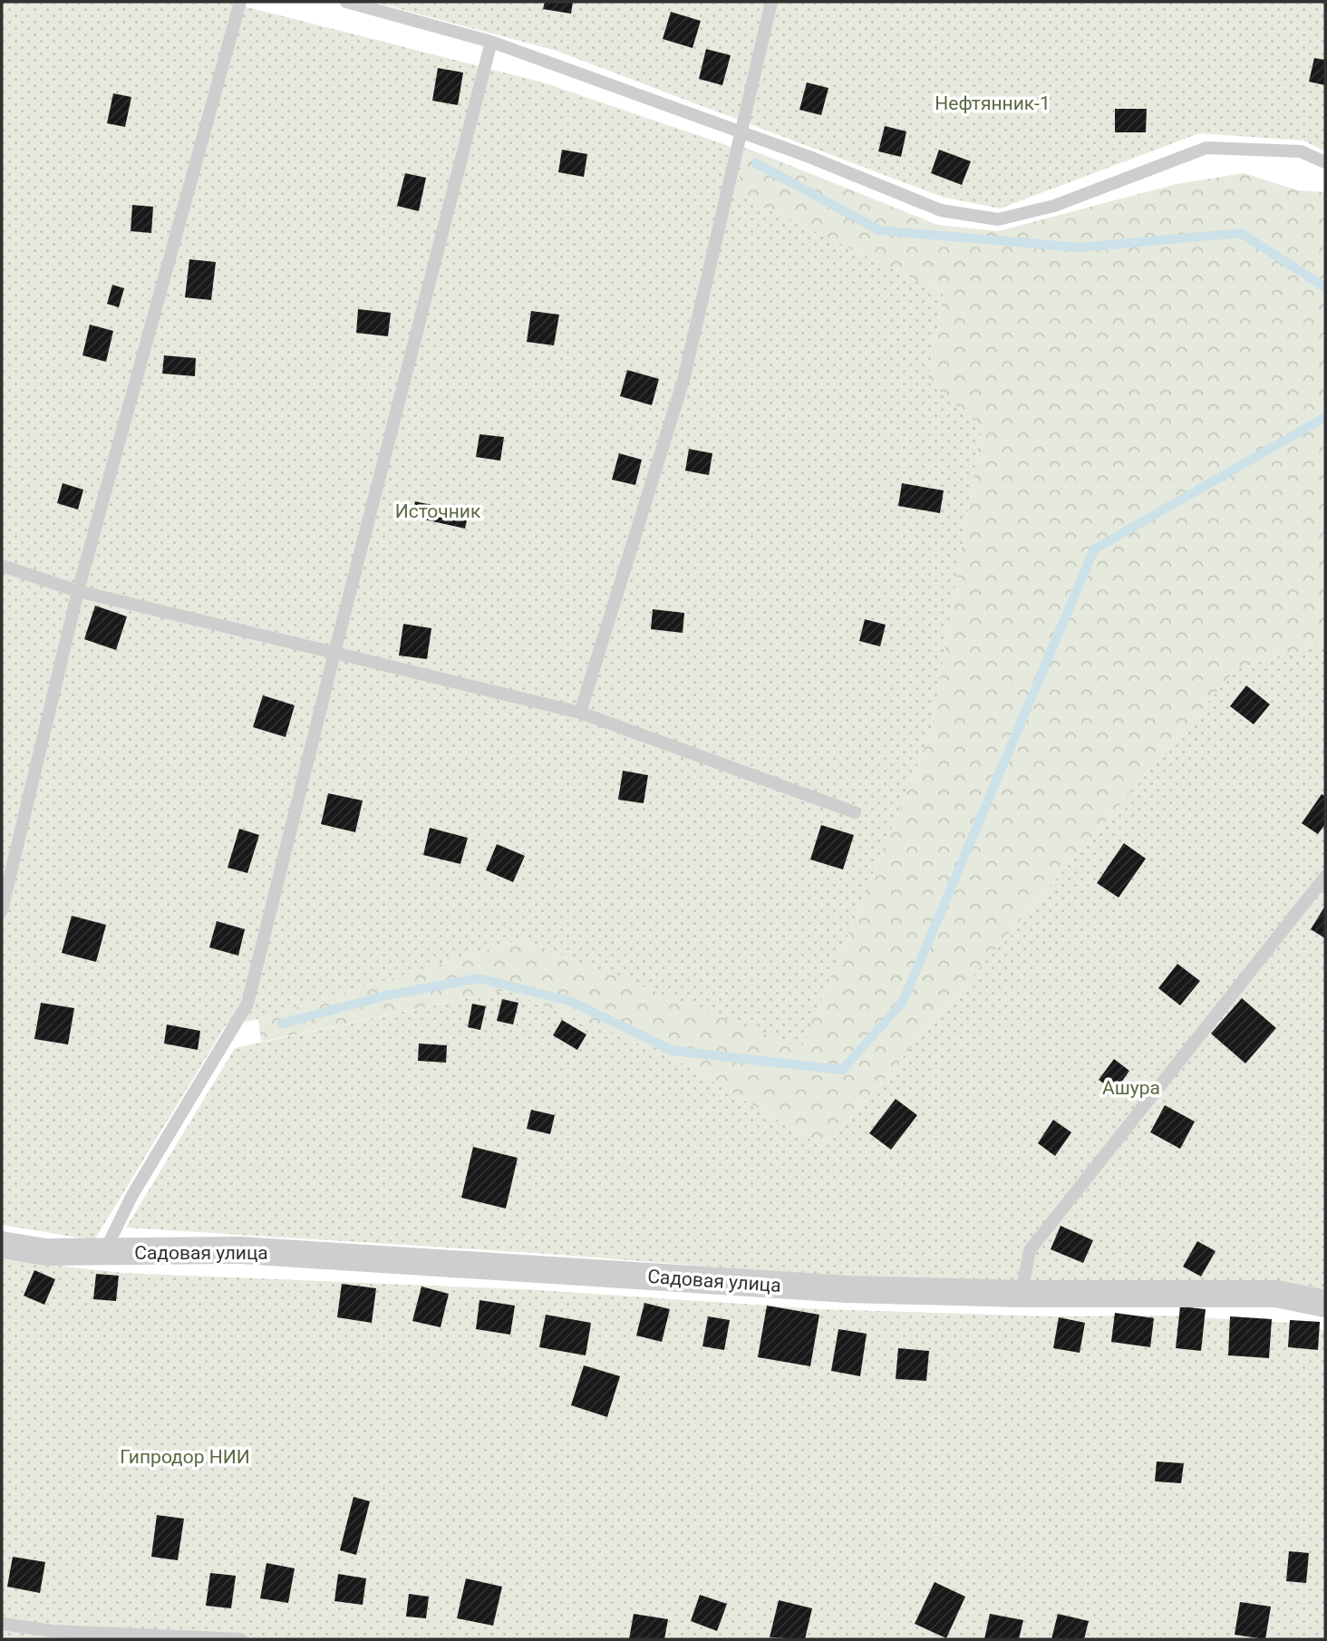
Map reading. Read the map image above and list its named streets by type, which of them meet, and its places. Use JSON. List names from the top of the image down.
{
  "streets": {
    "street": ["Садовая улица"]
  },
  "parks": [
    "Нефтянник-1",
    "Источник",
    "Ашура",
    "Гипродор НИИ"
  ]
}
